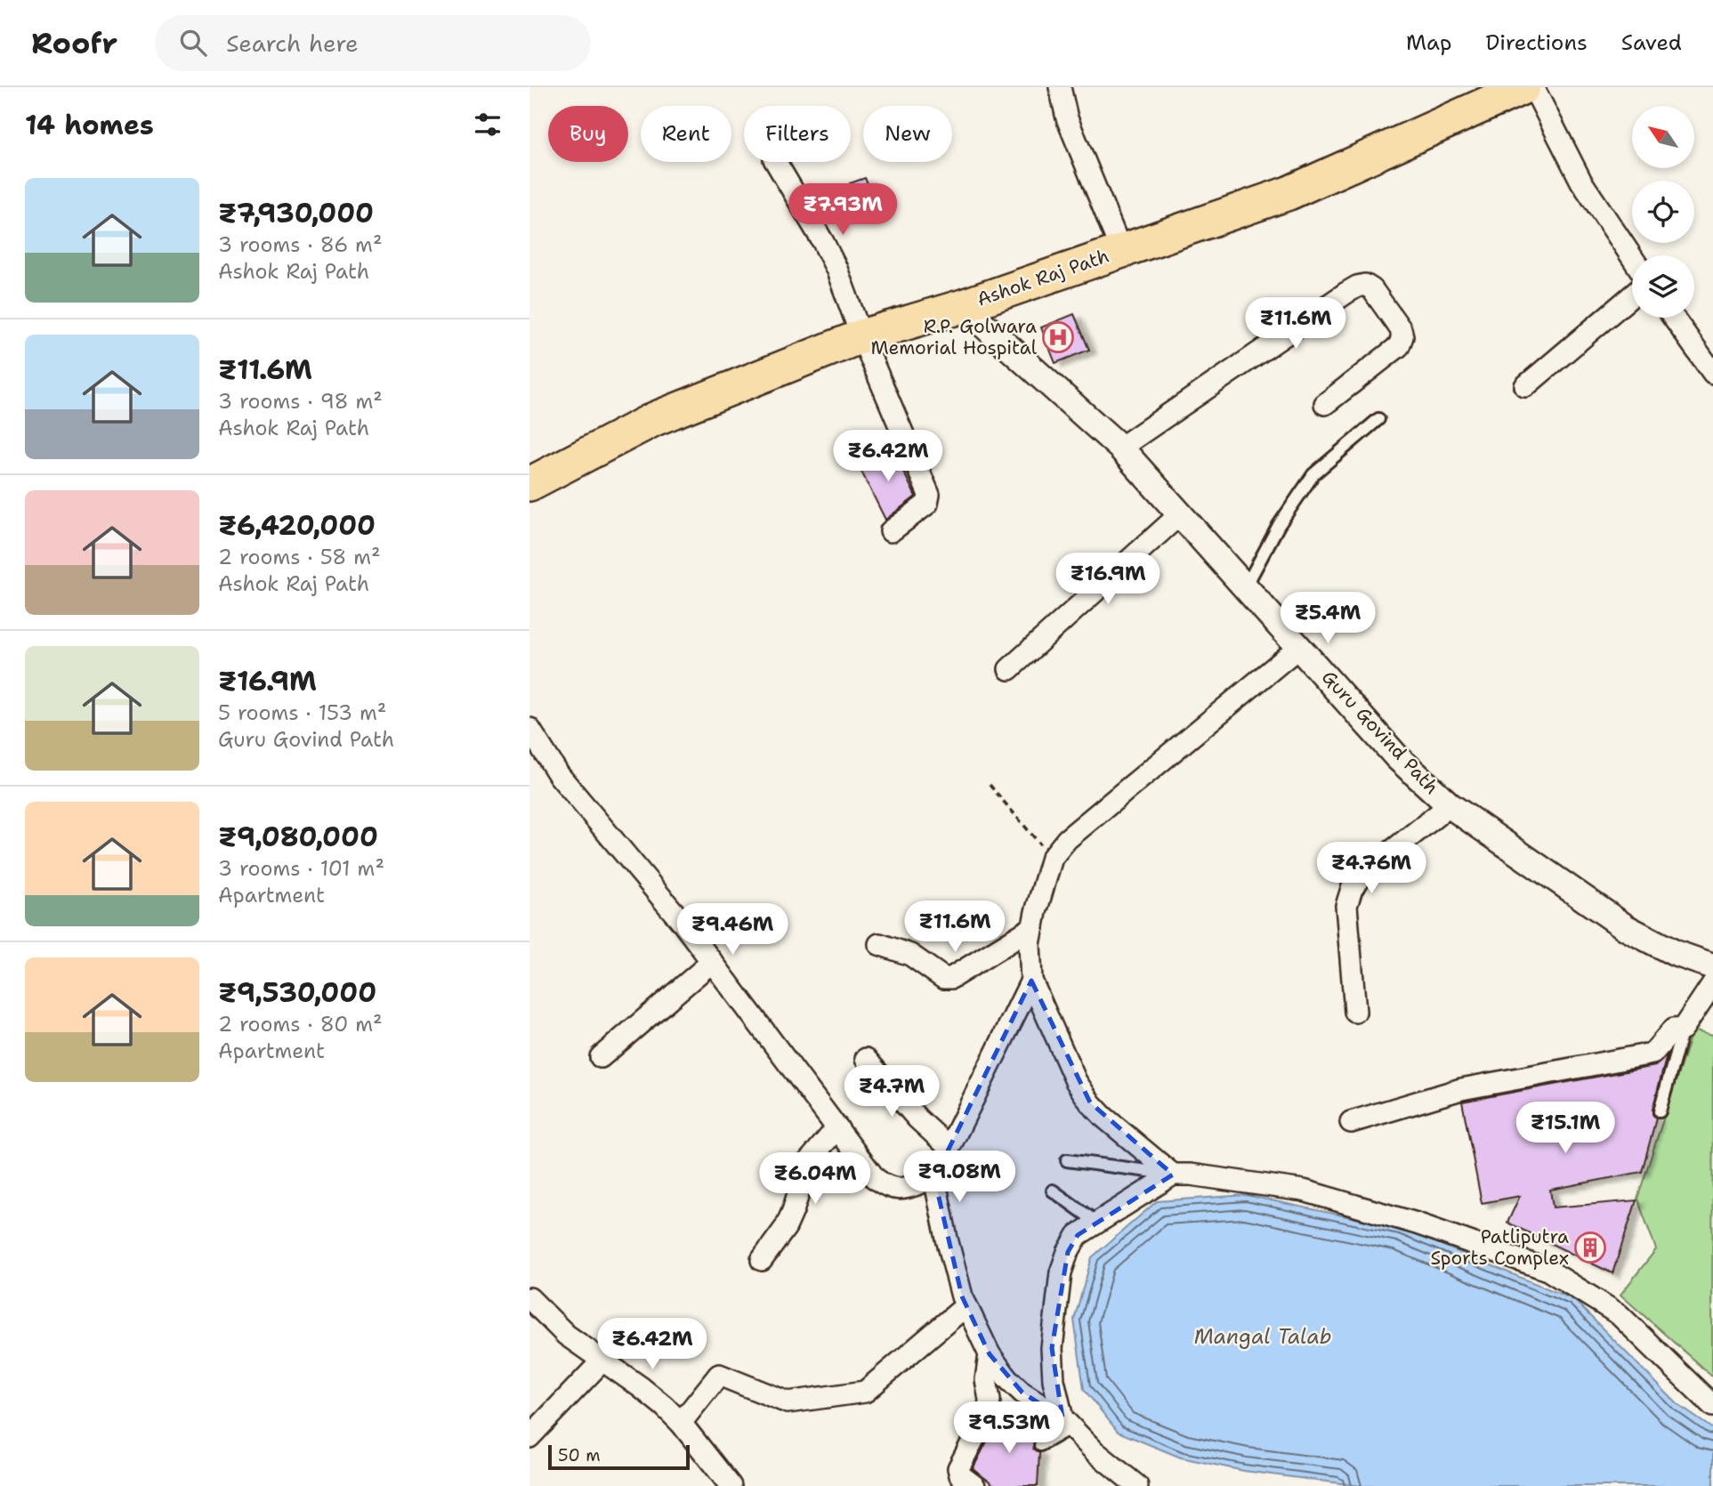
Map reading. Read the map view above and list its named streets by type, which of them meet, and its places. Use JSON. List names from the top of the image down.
{
  "streets": {
    "main road": ["Ashok Raj Path"],
    "street": ["Guru Govind Path"]
  },
  "crossings": [
    ["Ashok Raj Path", "Guru Govind Path"]
  ],
  "water": ["Mangal Talab"],
  "places": {
    "hospital": ["R.P. Golwara Memorial Hospital"],
    "building": ["Patliputra Sports Complex"]
  },
  "scale_bar": "50 m",
  "north": "top left",
  "page": {
    "header": "Roofr",
    "search": "Search here",
    "nav": ["Map", "Directions", "Saved"],
    "heading": "14 homes",
    "chip": [
      "Buy",
      "Rent",
      "Filters",
      "New"
    ],
    "list": [
      {
        "name": "₹7,930,000",
        "note": "3 rooms · 86 m² · Ashok Raj Path"
      },
      {
        "name": "₹11.6M",
        "note": "3 rooms · 98 m² · Ashok Raj Path"
      },
      {
        "name": "₹6,420,000",
        "note": "2 rooms · 58 m² · Ashok Raj Path"
      },
      {
        "name": "₹16.9M",
        "note": "5 rooms · 153 m² · Guru Govind Path"
      },
      {
        "name": "₹9,080,000",
        "note": "3 rooms · 101 m² · Apartment"
      },
      {
        "name": "₹9,530,000",
        "note": "2 rooms · 80 m² · Apartment"
      }
    ],
    "price": [
      "₹7.93M",
      "₹11.6M",
      "₹6.42M",
      "₹16.9M",
      "₹5.4M",
      "₹4.76M",
      "₹11.6M",
      "₹9.46M",
      "₹4.7M",
      "₹15.1M",
      "₹9.08M",
      "₹6.04M",
      "₹6.42M",
      "₹9.53M"
    ],
    "scale": "50 m"
  }
}
